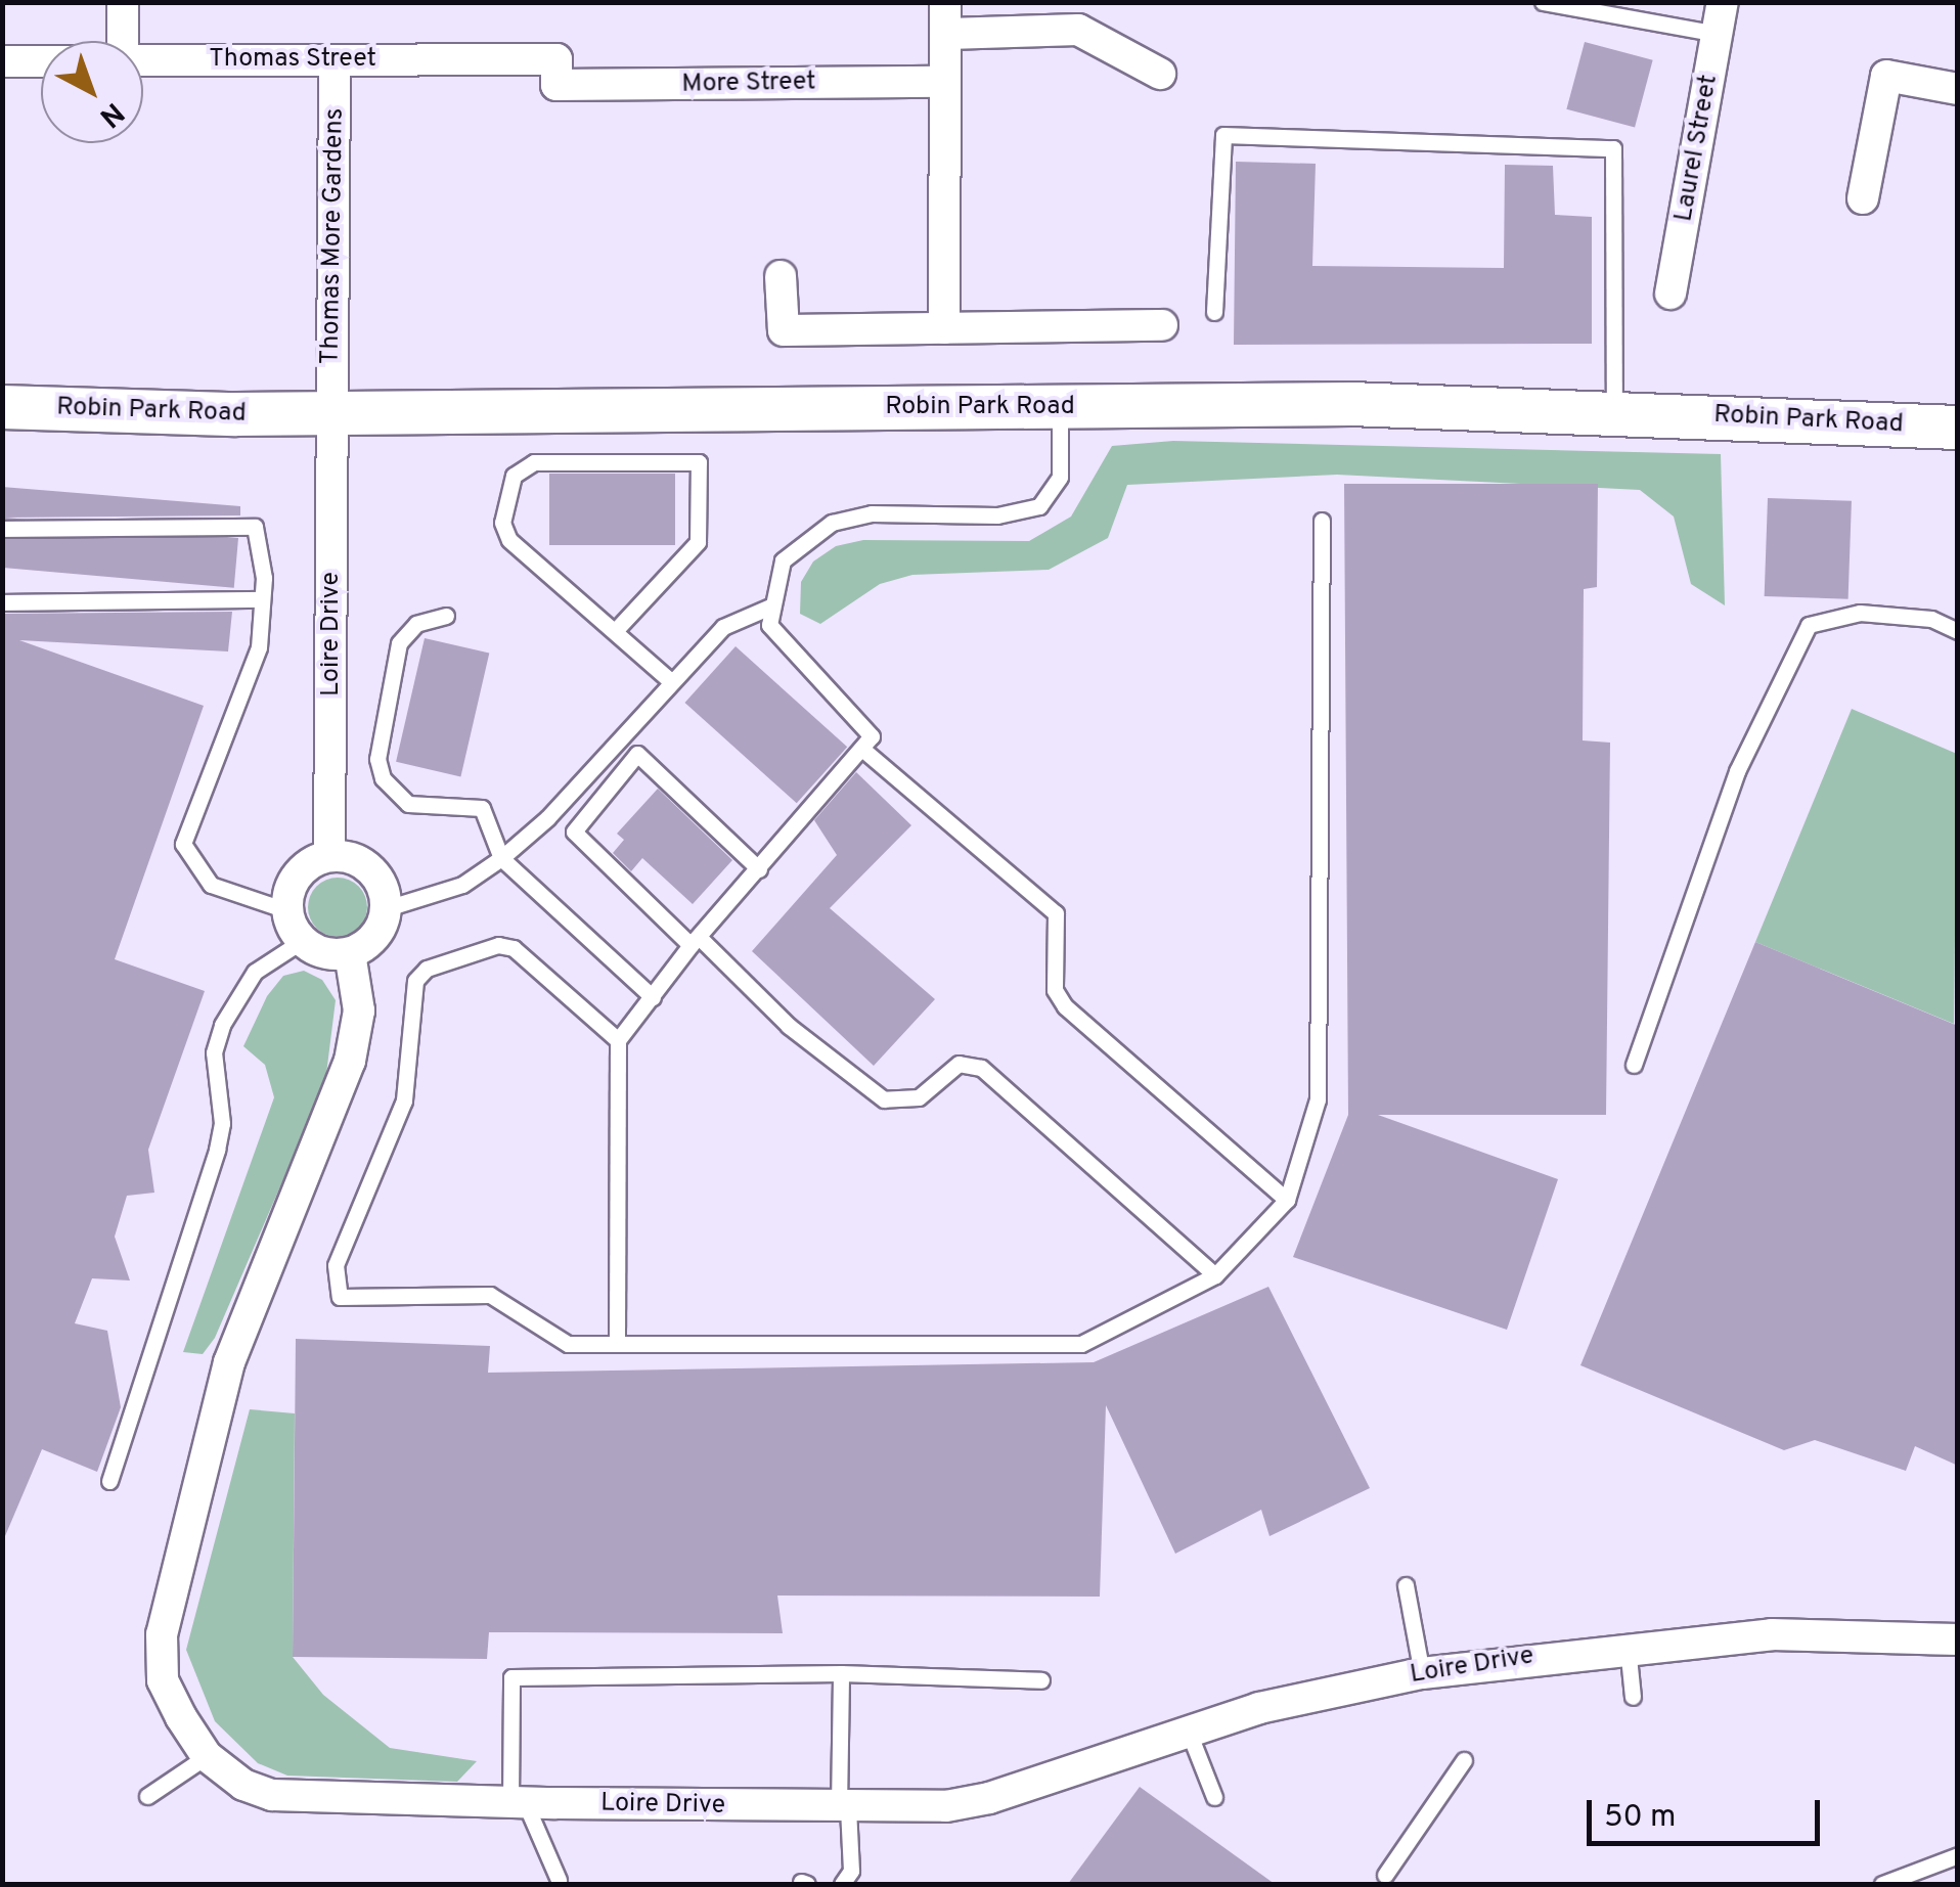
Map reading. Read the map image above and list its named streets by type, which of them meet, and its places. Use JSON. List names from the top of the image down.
{
  "streets": {
    "street": [
      "Thomas Street",
      "More Street",
      "Laurel Street",
      "Thomas More Gardens",
      "Robin Park Road",
      "Loire Drive"
    ]
  },
  "crossings": [
    ["Thomas Street", "More Street"],
    ["Thomas Street", "Thomas More Gardens"],
    ["Thomas More Gardens", "Robin Park Road"],
    ["Thomas More Gardens", "Loire Drive"],
    ["Robin Park Road", "Loire Drive"]
  ],
  "scale_bar": "50 m",
  "north": "bottom right"
}
